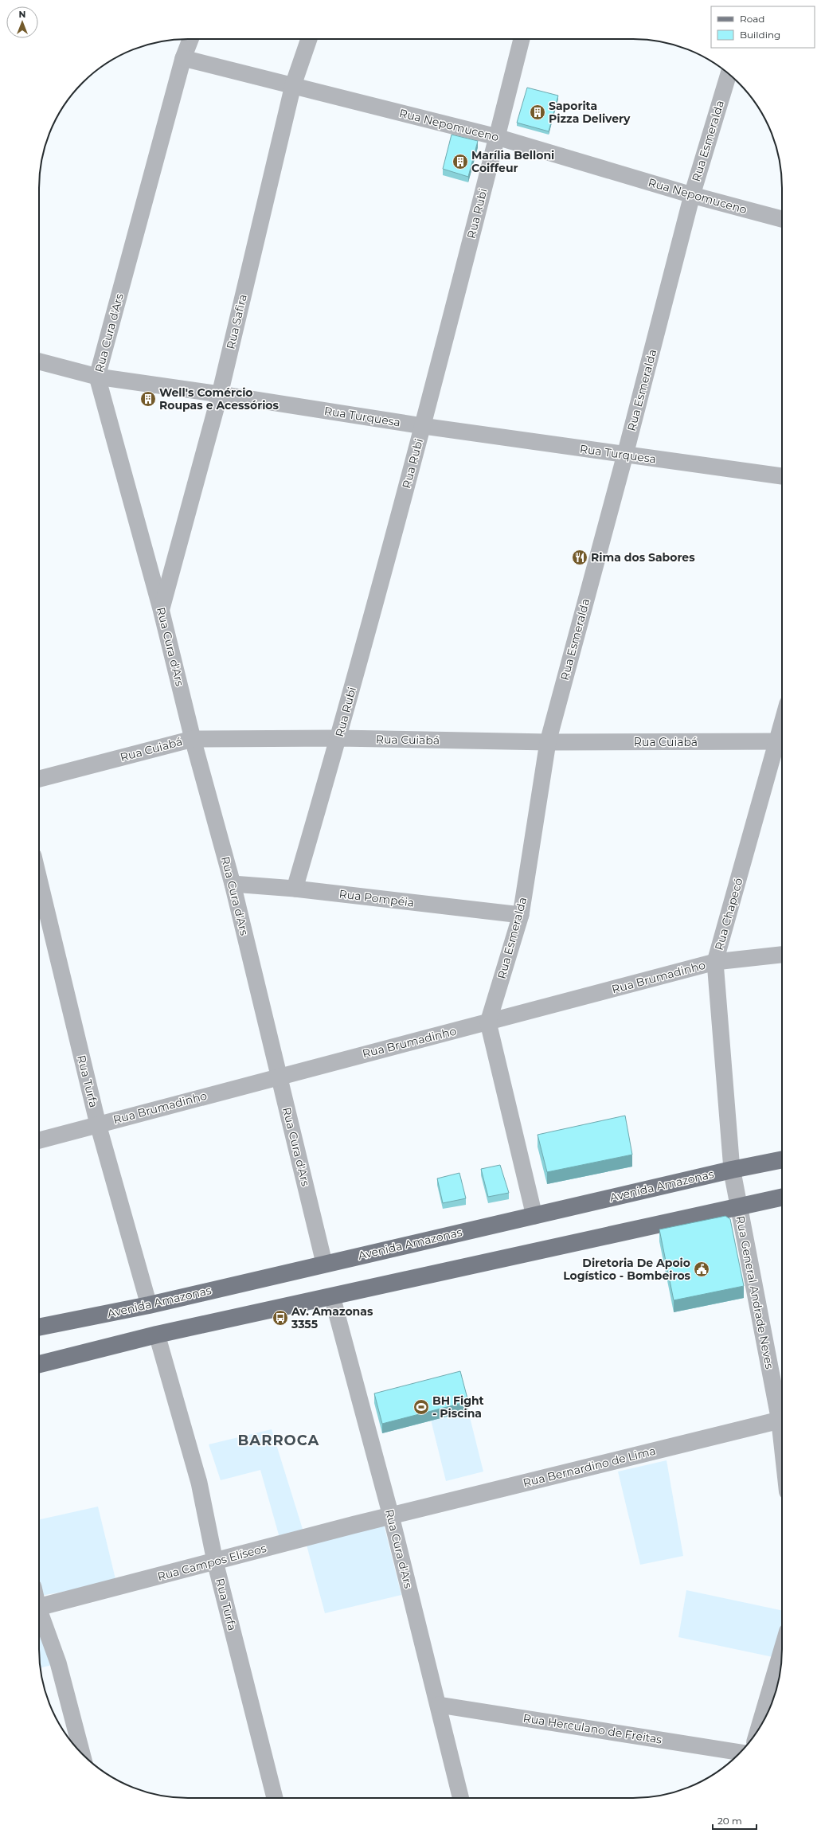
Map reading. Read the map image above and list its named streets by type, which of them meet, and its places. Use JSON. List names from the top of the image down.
{
  "streets": {
    "main road": ["Avenida Amazonas"],
    "street": [
      "Rua Nepomuceno",
      "Rua Esmeralda",
      "Rua Rubi",
      "Rua Safira",
      "Rua Cura d'Ars",
      "Rua Turquesa",
      "Rua Cuiabá",
      "Rua Pompéia",
      "Rua Chapecó",
      "Rua Brumadinho",
      "Rua Turfa",
      "Rua General Andrade Neves",
      "Rua Bernardino de Lima",
      "Rua Campos Elíseos",
      "Rua Herculano de Freitas"
    ]
  },
  "crossings": [
    ["Rua Nepomuceno", "Rua Esmeralda"],
    ["Rua Nepomuceno", "Rua Rubi"],
    ["Rua Nepomuceno", "Rua Safira"],
    ["Rua Nepomuceno", "Rua Cura d'Ars"],
    ["Rua Esmeralda", "Rua Turquesa"],
    ["Rua Esmeralda", "Rua Cuiabá"],
    ["Rua Esmeralda", "Rua Pompéia"],
    ["Rua Esmeralda", "Rua Brumadinho"],
    ["Rua Rubi", "Rua Turquesa"],
    ["Rua Rubi", "Rua Cuiabá"],
    ["Rua Rubi", "Rua Pompéia"],
    ["Rua Safira", "Rua Cura d'Ars"],
    ["Rua Safira", "Rua Turquesa"],
    ["Rua Cura d'Ars", "Rua Turquesa"],
    ["Rua Cura d'Ars", "Rua Cuiabá"],
    ["Rua Cura d'Ars", "Rua Pompéia"],
    ["Rua Cura d'Ars", "Rua Brumadinho"],
    ["Rua Cura d'Ars", "Avenida Amazonas"],
    ["Rua Cura d'Ars", "Rua Bernardino de Lima"],
    ["Rua Cura d'Ars", "Rua Campos Elíseos"],
    ["Rua Cura d'Ars", "Rua Herculano de Freitas"],
    ["Rua Cuiabá", "Rua Chapecó"],
    ["Rua Chapecó", "Rua Brumadinho"],
    ["Rua Chapecó", "Avenida Amazonas"],
    ["Rua Chapecó", "Rua General Andrade Neves"],
    ["Rua Brumadinho", "Rua Turfa"],
    ["Rua Turfa", "Avenida Amazonas"],
    ["Rua Turfa", "Rua Campos Elíseos"],
    ["Avenida Amazonas", "Rua General Andrade Neves"],
    ["Rua Bernardino de Lima", "Rua Campos Elíseos"]
  ],
  "districts": ["BARROCA"],
  "places": {
    "building": ["Saporita Pizza Delivery", "Marília Belloni Coiffeur", "Well's Comércio Roupas e Acessórios"],
    "restaurant": ["Rima dos Sabores"],
    "public building": ["Diretoria De Apoio Logístico - Bombeiros"],
    "bus stop": ["Av. Amazonas 3355"],
    "sports": ["BH Fight - Piscina"]
  },
  "legend": ["Road", "Building"],
  "scale_bar": "20 m",
  "north": "top"
}
